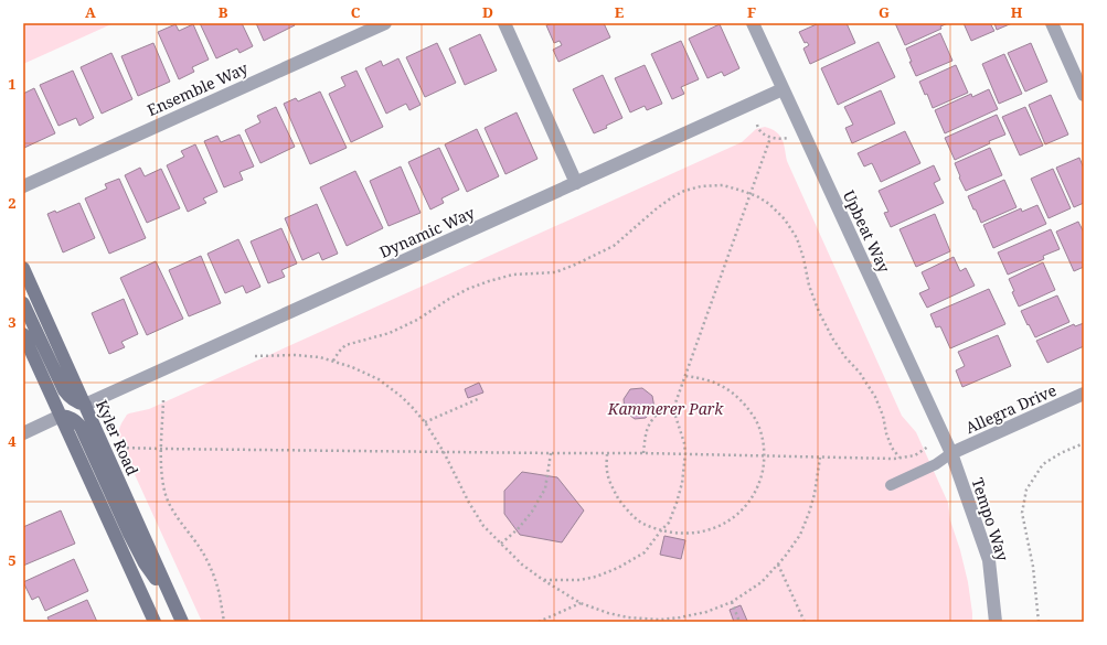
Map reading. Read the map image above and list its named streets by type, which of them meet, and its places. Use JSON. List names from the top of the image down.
{
  "streets": {
    "street": [
      "Ensemble Way",
      "Upbeat Way",
      "Dynamic Way",
      "Allegra Drive",
      "Kyler Road",
      "Tempo Way"
    ]
  },
  "crossings": [
    ["Upbeat Way", "Dynamic Way"],
    ["Upbeat Way", "Allegra Drive"],
    ["Upbeat Way", "Tempo Way"],
    ["Dynamic Way", "Kyler Road"],
    ["Allegra Drive", "Tempo Way"]
  ],
  "parks": ["Kammerer Park"],
  "grid": {
    "columns": [
      "A",
      "B",
      "C",
      "D",
      "E",
      "F",
      "G",
      "H"
    ],
    "rows": [
      "1",
      "2",
      "3",
      "4",
      "5"
    ]
  }
}
